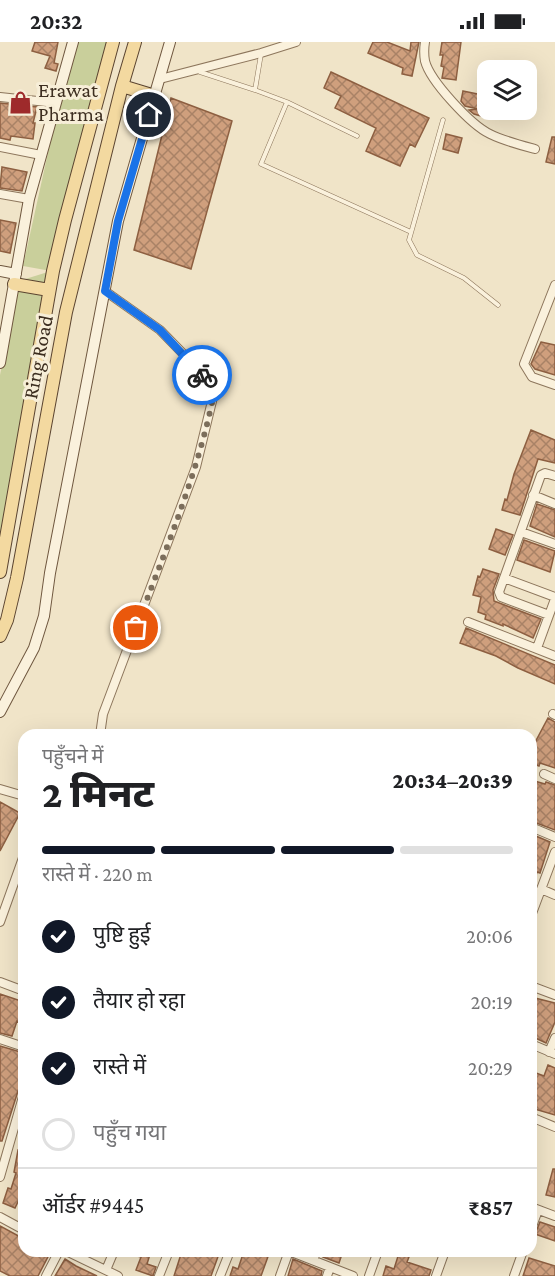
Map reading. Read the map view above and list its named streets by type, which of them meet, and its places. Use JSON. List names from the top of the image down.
{
  "streets": {
    "main road": ["Ring Road"]
  },
  "places": {
    "shop": ["Erawat Pharma"]
  },
  "page": {
    "status": "20:32",
    "heading": ["2 मिनट", "पहुँचने में", "20:34–20:39"],
    "panel": ["ऑर्डर #9445", "₹857"],
    "bar": "रास्ते में · 220 m",
    "list": [
      ["पुष्टि हुई", "20:06"],
      ["तैयार हो रहा", "20:19"],
      ["रास्ते में", "20:29"],
      "पहुँच गया"
    ]
  }
}
